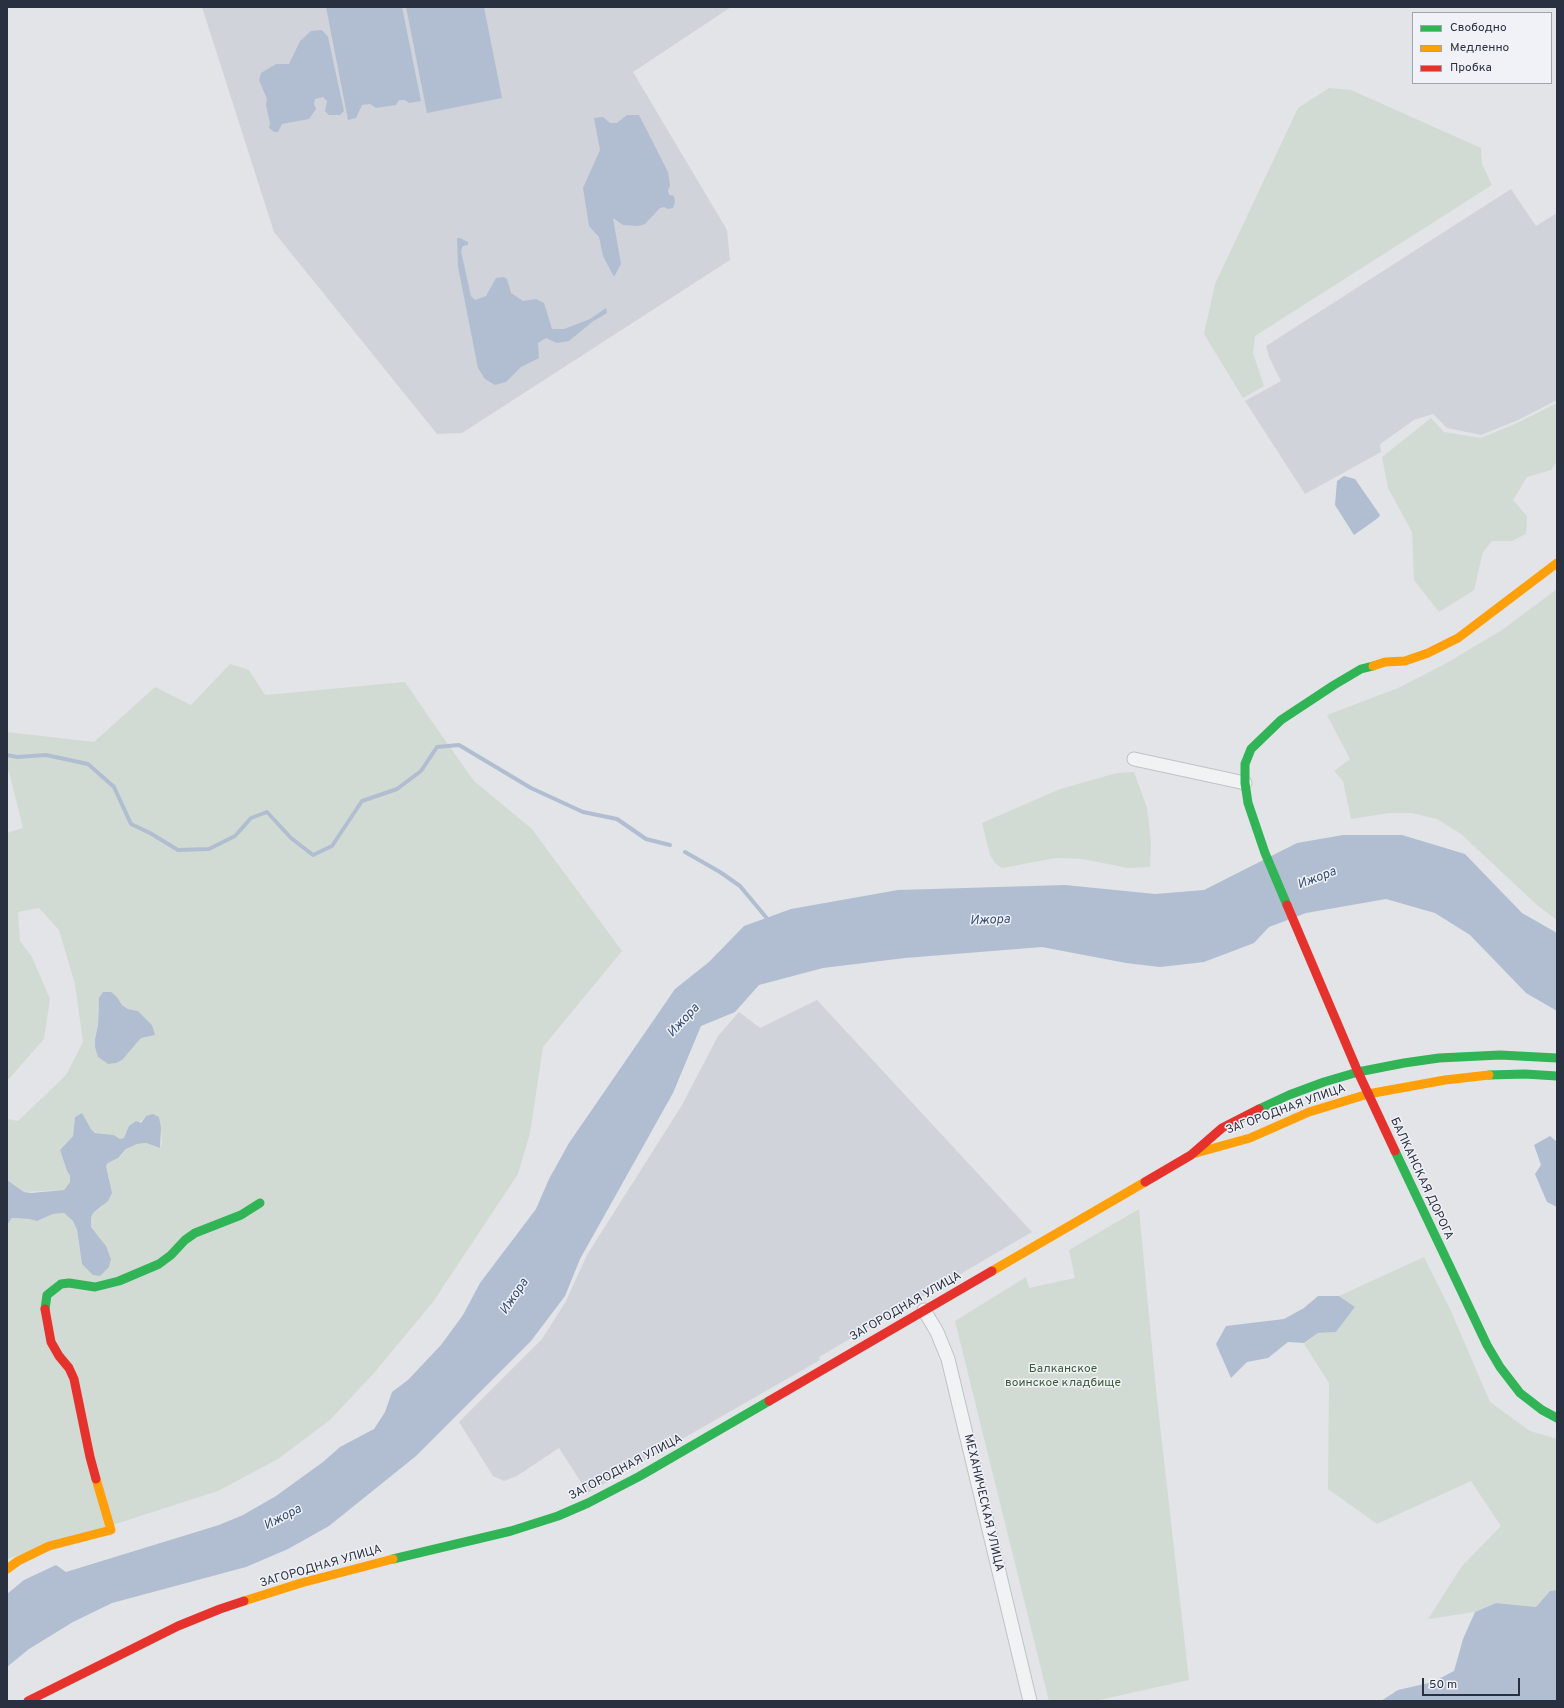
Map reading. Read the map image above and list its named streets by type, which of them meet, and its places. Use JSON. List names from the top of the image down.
{
  "streets": {
    "main road": ["ЗАГОРОДНАЯ УЛИЦА", "БАЛКАНСКАЯ ДОРОГА"],
    "street": ["МЕХАНИЧЕСКАЯ УЛИЦА"]
  },
  "crossings": [
    ["ЗАГОРОДНАЯ УЛИЦА", "БАЛКАНСКАЯ ДОРОГА"],
    ["ЗАГОРОДНАЯ УЛИЦА", "МЕХАНИЧЕСКАЯ УЛИЦА"]
  ],
  "water": ["Ижора"],
  "parks": ["Балканское воинское кладбище"],
  "legend": ["Свободно", "Медленно", "Пробка"],
  "scale_bar": "50 m"
}
